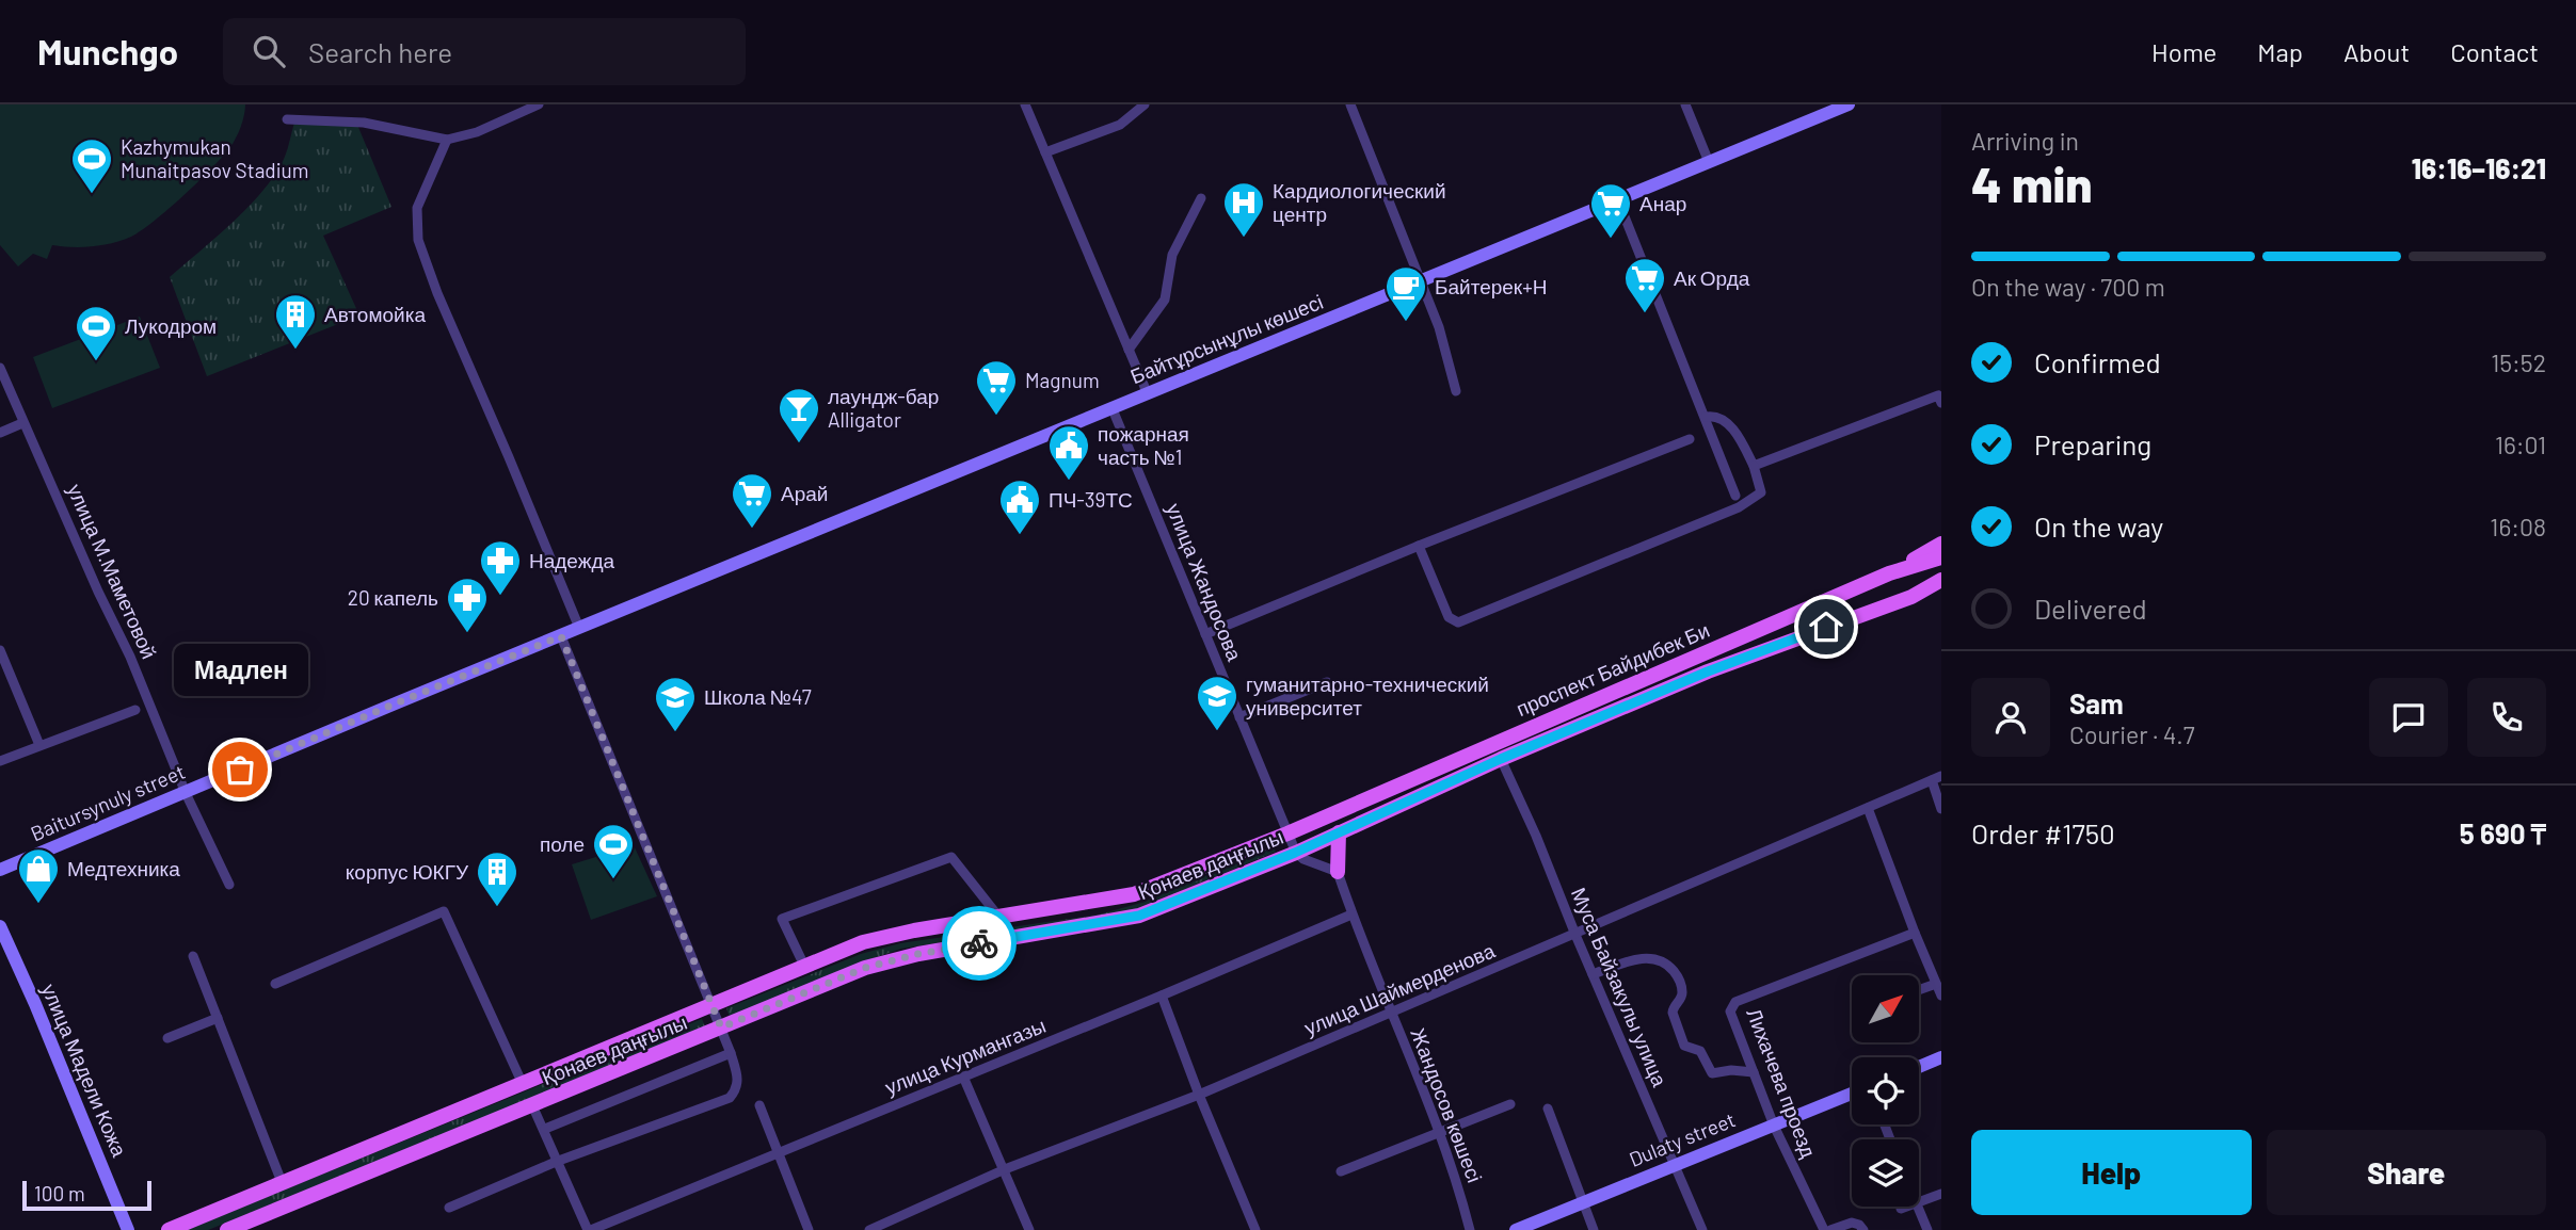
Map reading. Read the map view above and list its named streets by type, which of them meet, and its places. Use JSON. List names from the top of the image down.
{
  "streets": {
    "main road": [
      "Байтұрсынұлы көшесі",
      "проспект Байдибек Би",
      "Baitursynuly street",
      "Қонаев даңғылы",
      "улица Мадели Кожа",
      "Dulaty street"
    ],
    "street": [
      "улица М.Маметовой",
      "улица Жандосова",
      "Муса Байзакулы улица",
      "улица Шаймерденова",
      "улица Курмангазы",
      "Лихачева проезд",
      "Жандосов көшесі"
    ]
  },
  "crossings": [
    ["Байтұрсынұлы көшесі", "улица Жандосова"],
    ["Байтұрсынұлы көшесі", "Baitursynuly street"],
    ["улица М.Маметовой", "Baitursynuly street"],
    ["улица Жандосова", "Қонаев даңғылы"],
    ["проспект Байдибек Би", "Қонаев даңғылы"],
    ["Қонаев даңғылы", "Муса Байзакулы улица"],
    ["Муса Байзакулы улица", "улица Шаймерденова"],
    ["Муса Байзакулы улица", "Dulaty street"],
    ["улица Шаймерденова", "Жандосов көшесі"],
    ["улица Курмангазы", "Жандосов көшесі"],
    ["Лихачева проезд", "Dulaty street"]
  ],
  "places": {
    "sports": ["Kazhymukan Munaitpasov Stadium", "Лукодром", "поле"],
    "hospital": ["Кардиологический центр"],
    "supermarket": [
      "Анар",
      "Ак Орда",
      "Magnum",
      "Арай"
    ],
    "cafe": ["Байтерек+Н"],
    "building": ["Автомойка", "корпус ЮКГУ"],
    "bar": ["лаундж-бар Alligator"],
    "public building": ["пожарная часть №1", "ПЧ-39ТС"],
    "pharmacy": ["Надежда", "20 капель"],
    "school or university": ["гуманитарно-технический университет", "Школа №47"],
    "other": ["Мадлен"],
    "shop": ["Медтехника"]
  },
  "scale_bar": "100 m",
  "north": "top right",
  "page": {
    "header": "Munchgo",
    "search": "Search here",
    "nav": [
      "Home",
      "Map",
      "About",
      "Contact"
    ],
    "heading": ["4 min", "Arriving in", "16:16–16:21"],
    "panel": [
      "Sam",
      "Courier · 4.7",
      "Order #1750",
      "5 690 ₸"
    ],
    "bar": "On the way · 700 m",
    "list": [
      ["Confirmed", "15:52"],
      ["Preparing", "16:01"],
      ["On the way", "16:08"],
      "Delivered"
    ],
    "bubble": "Мадлен",
    "buttons": ["Help", "Share"],
    "scale": "100 m"
  }
}
